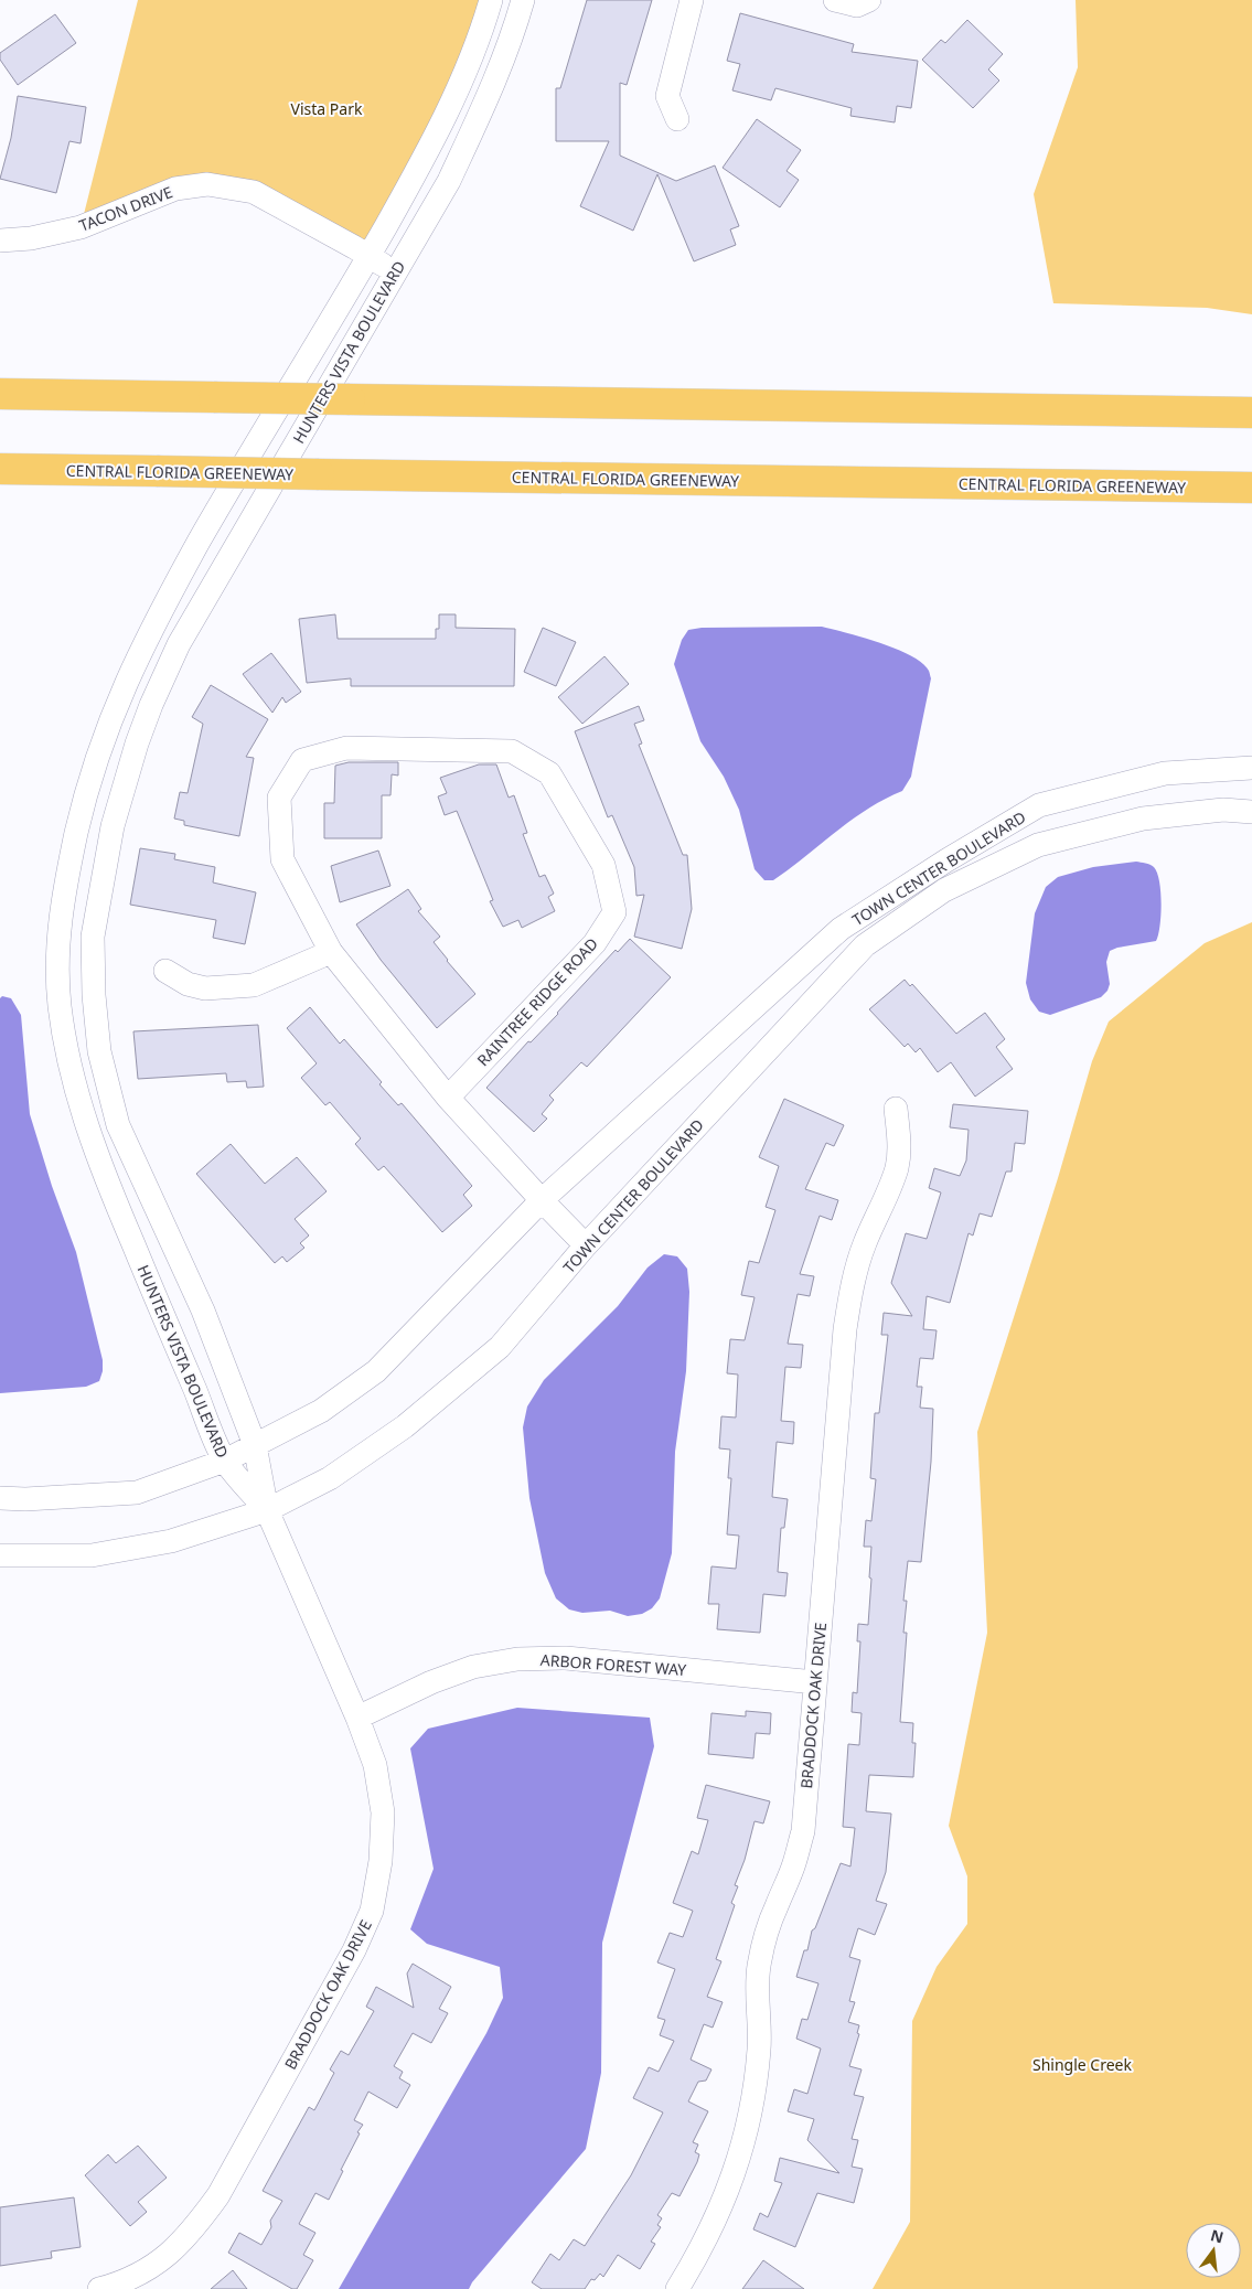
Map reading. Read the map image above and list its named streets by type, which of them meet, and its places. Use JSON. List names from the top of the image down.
{
  "streets": {
    "highway": ["CENTRAL FLORIDA GREENEWAY"],
    "street": [
      "TACON DRIVE",
      "HUNTERS VISTA BOULEVARD",
      "TOWN CENTER BOULEVARD",
      "RAINTREE RIDGE ROAD",
      "ARBOR FOREST WAY",
      "BRADDOCK OAK DRIVE"
    ]
  },
  "crossings": [
    ["TACON DRIVE", "HUNTERS VISTA BOULEVARD"],
    ["HUNTERS VISTA BOULEVARD", "TOWN CENTER BOULEVARD"],
    ["HUNTERS VISTA BOULEVARD", "BRADDOCK OAK DRIVE"],
    ["TOWN CENTER BOULEVARD", "RAINTREE RIDGE ROAD"],
    ["TOWN CENTER BOULEVARD", "BRADDOCK OAK DRIVE"],
    ["ARBOR FOREST WAY", "BRADDOCK OAK DRIVE"]
  ],
  "parks": ["Vista Park", "Shingle Creek"],
  "north": "top"
}
